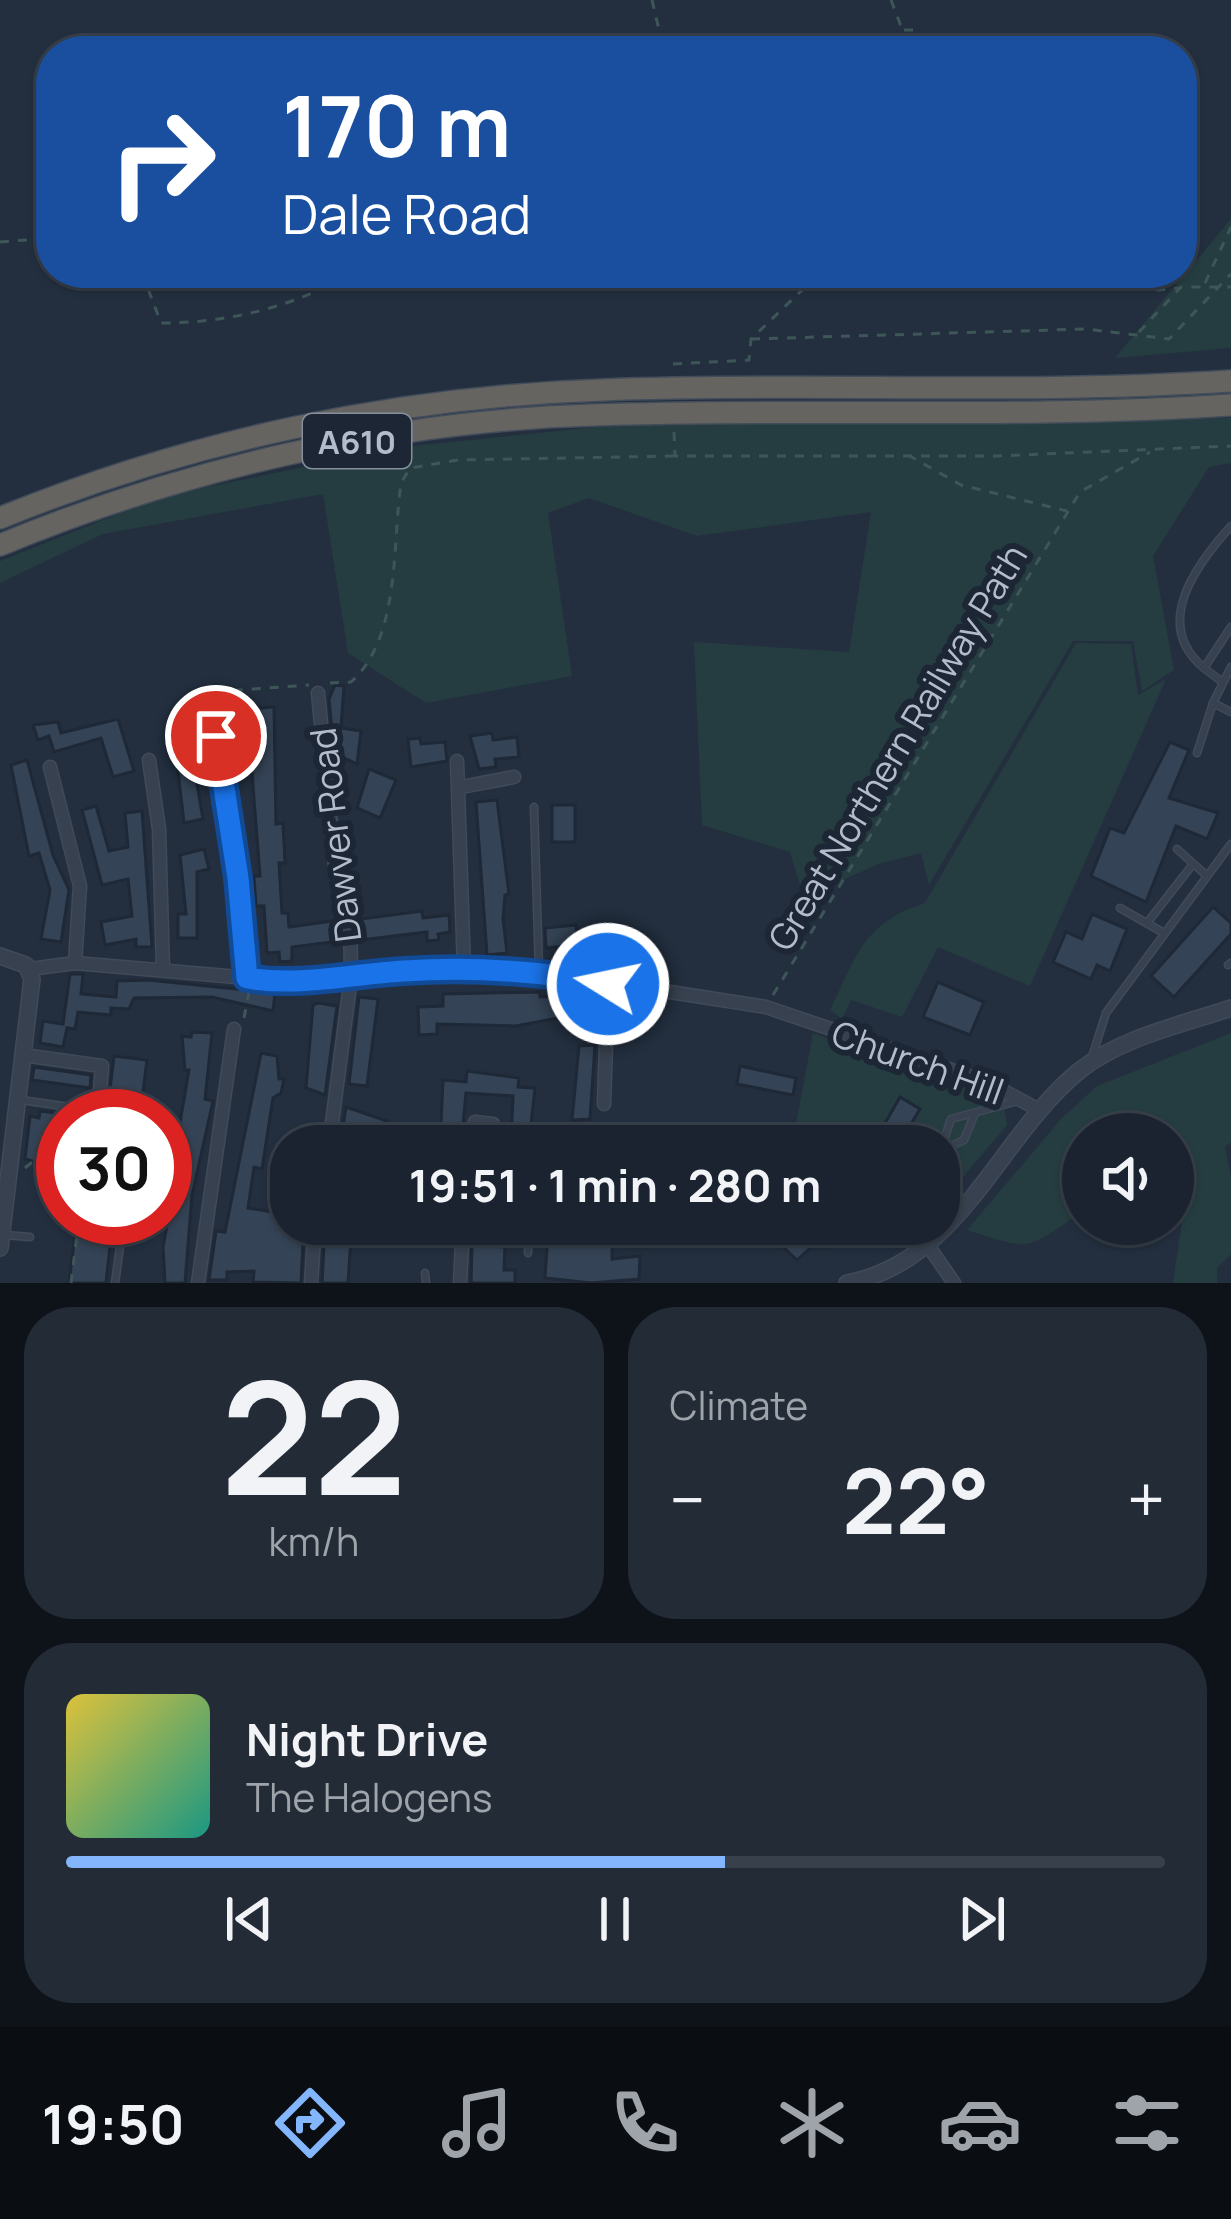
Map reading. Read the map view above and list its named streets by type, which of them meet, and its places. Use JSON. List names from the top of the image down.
{
  "streets": {
    "highway": ["A610"],
    "street": ["Dawver Road", "Church Hill"],
    "path": ["Great Northern Railway Path"]
  },
  "crossings": [
    ["Great Northern Railway Path", "Church Hill"],
    ["Dawver Road", "Church Hill"]
  ],
  "page": {
    "turn": ["170 m", "Dale Road"],
    "limit": "30",
    "trip": "19:51 · 1 min · 280 m",
    "tile": [
      ["22", "km/h"],
      "Climate"
    ],
    "heat": ["−", "22°", "+"],
    "song": ["Night Drive", "The Halogens"],
    "tabs": "19:50"
  }
}
